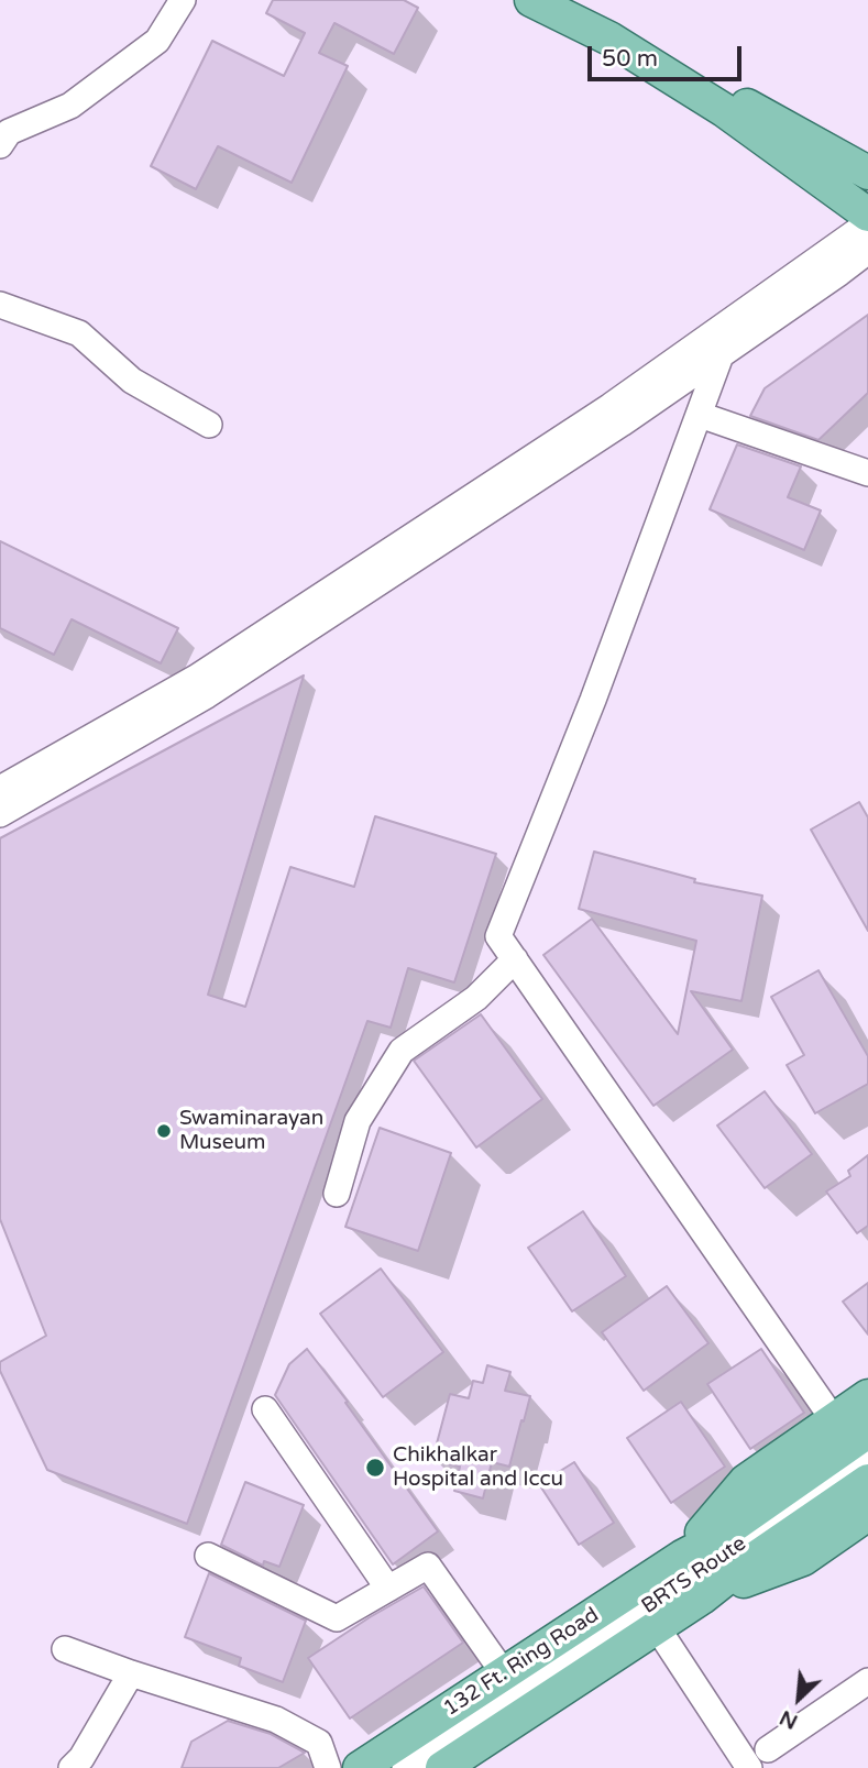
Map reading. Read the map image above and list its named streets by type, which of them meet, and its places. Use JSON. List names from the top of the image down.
{
  "streets": {
    "main road": ["132 Ft. Ring Road"],
    "street": ["BRTS Route"]
  },
  "places": ["Swaminarayan Museum", "Chikhalkar Hospital and Iccu"],
  "scale_bar": "50 m",
  "north": "bottom left"
}
